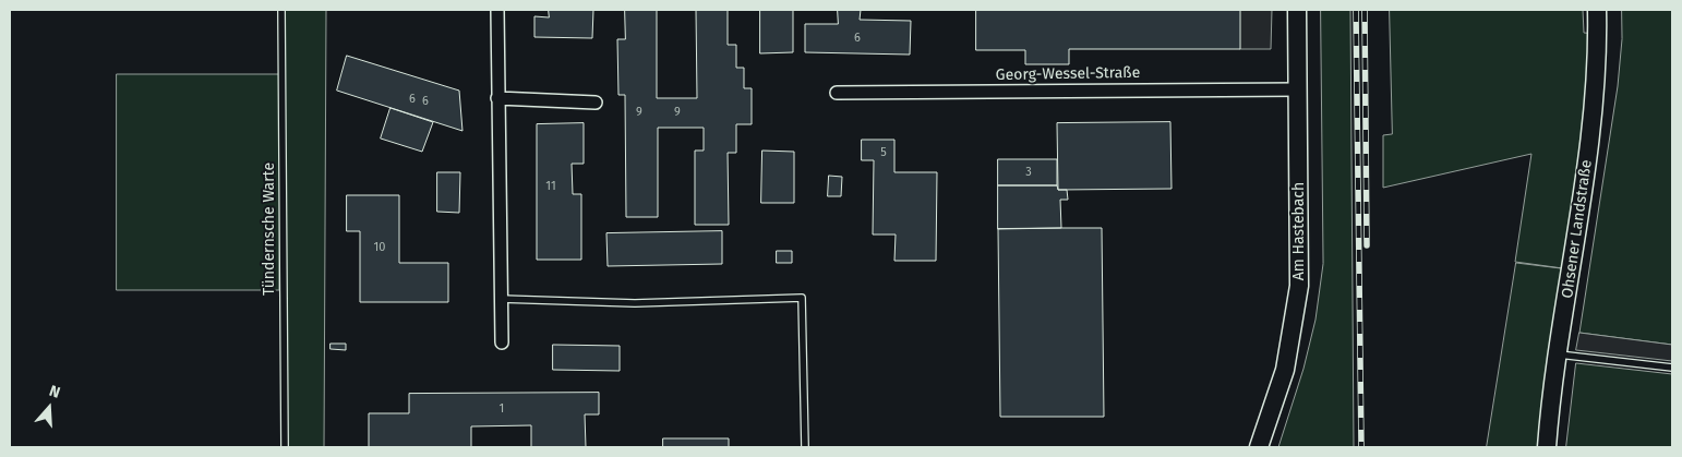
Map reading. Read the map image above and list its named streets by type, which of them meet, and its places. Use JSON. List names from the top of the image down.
{
  "streets": {
    "main road": ["Ohsener Landstraße", "Am Hastebach"],
    "street": ["Georg-Wessel-Straße"],
    "lane": ["Tündernsche Warte"]
  },
  "crossings": [
    ["Georg-Wessel-Straße", "Am Hastebach"]
  ],
  "house_numbers": [
    "6",
    "6",
    "6",
    "9",
    "9",
    "5",
    "3",
    "11",
    "10",
    "1"
  ],
  "north": "top"
}
